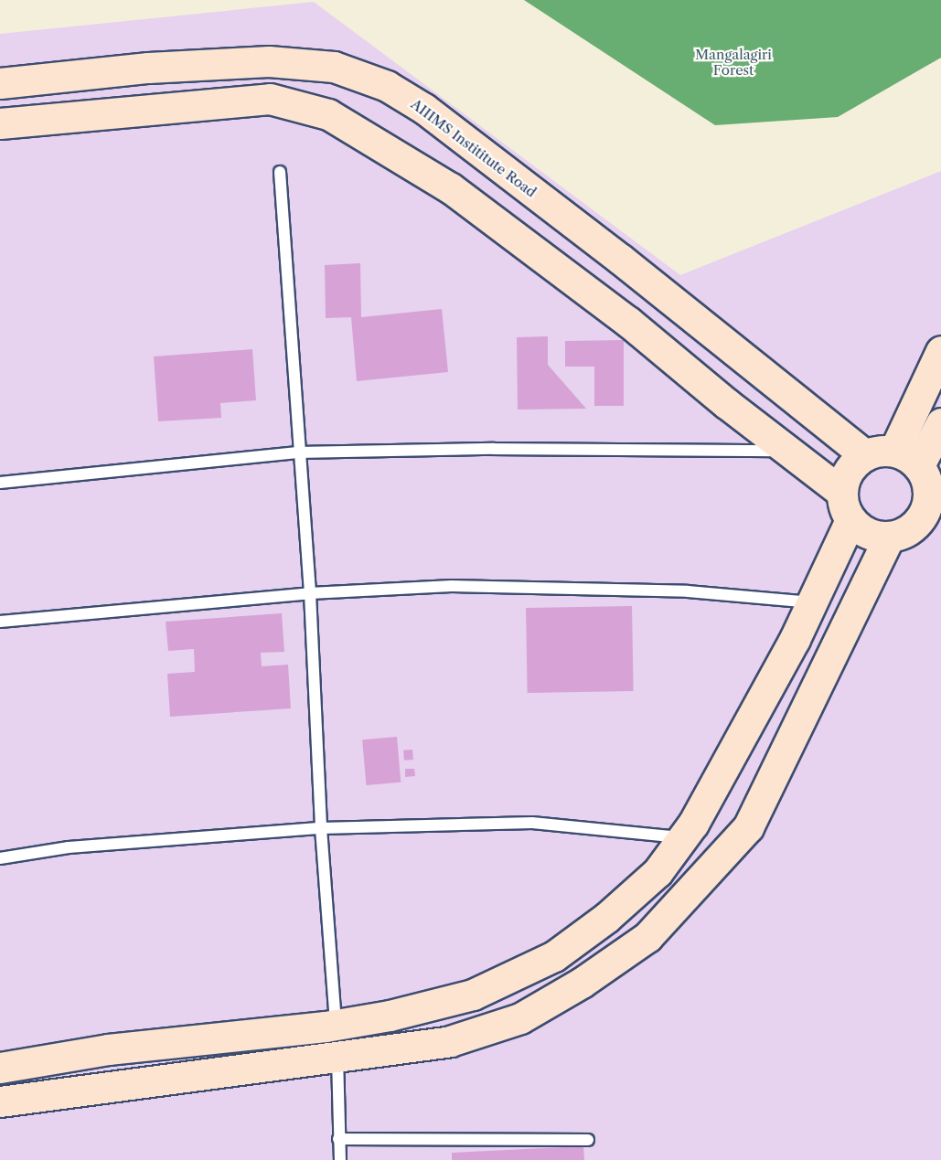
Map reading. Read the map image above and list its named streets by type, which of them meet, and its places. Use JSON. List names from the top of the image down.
{
  "streets": {
    "street": ["AIIIMS Instititute Road"]
  },
  "parks": ["Mangalagiri Forest"]
}
